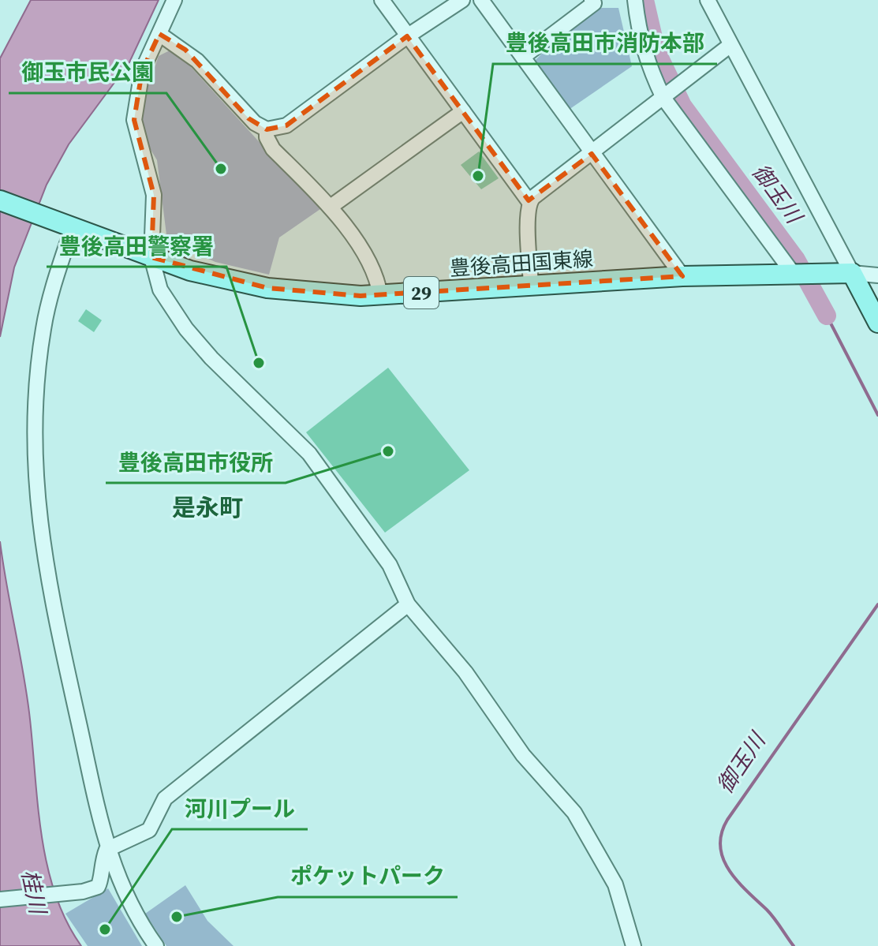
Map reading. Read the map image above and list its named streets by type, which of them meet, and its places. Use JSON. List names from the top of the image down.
{
  "streets": {
    "main road": ["豊後高田国東線", "29"]
  },
  "districts": ["是永町"],
  "water": ["御玉川", "桂川"],
  "places": [
    "御玉市民公園",
    "豊後高田市消防本部",
    "豊後高田警察署",
    "豊後高田市役所",
    "ポケットパーク",
    "河川プール"
  ]
}
